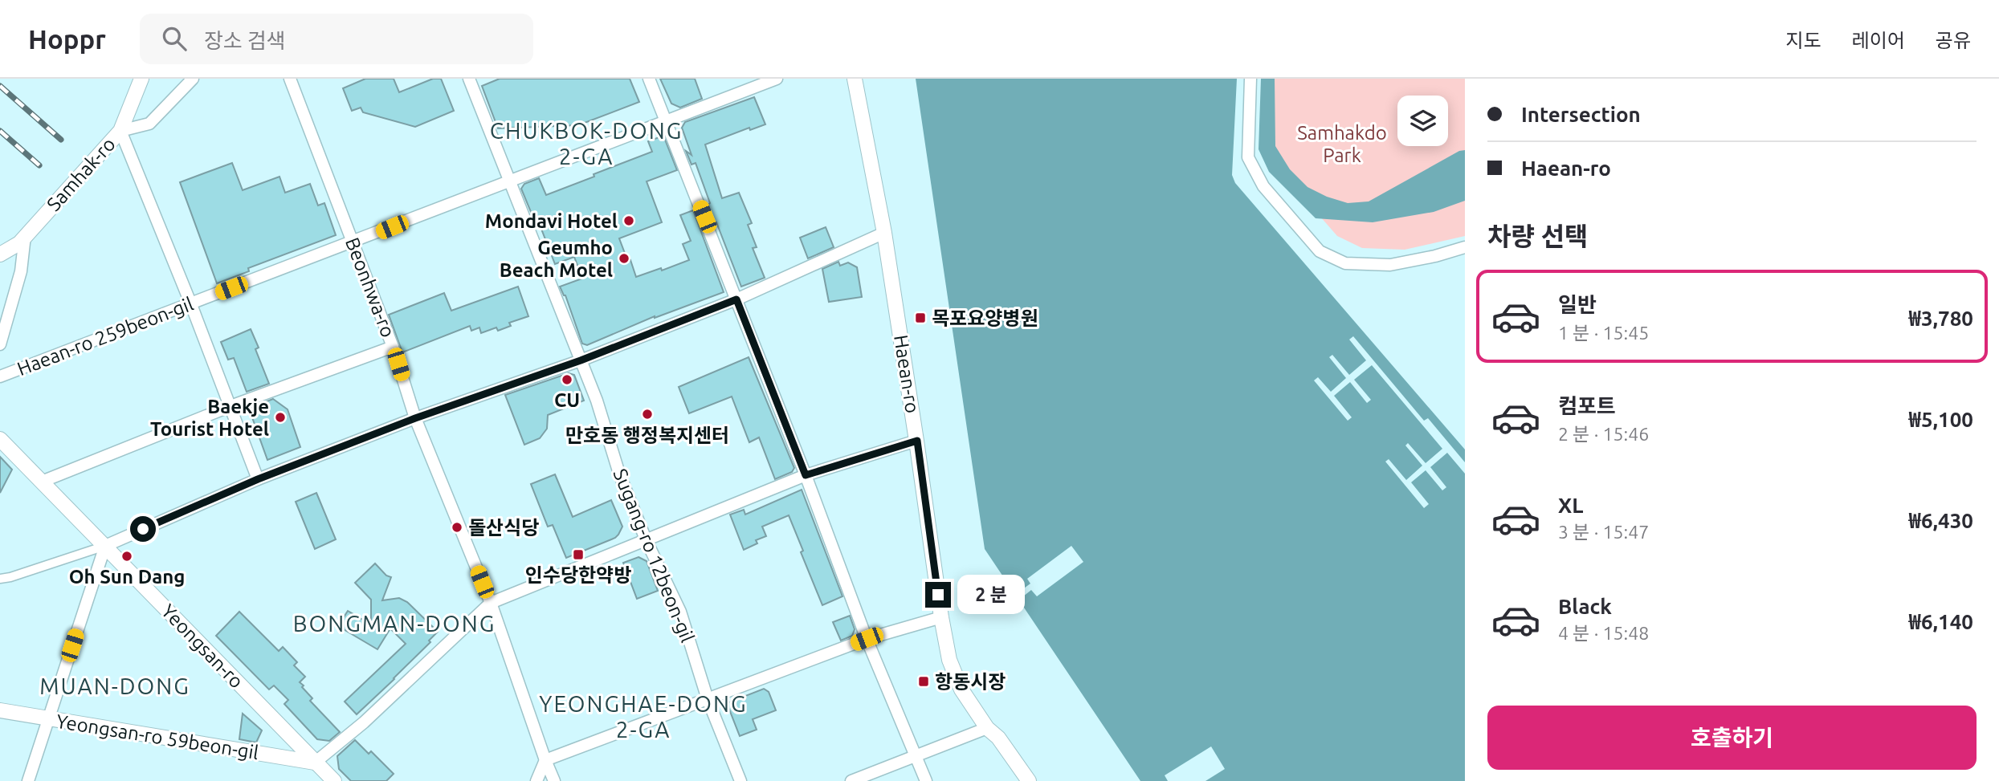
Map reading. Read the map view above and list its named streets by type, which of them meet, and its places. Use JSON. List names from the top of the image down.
{
  "streets": {
    "street": [
      "Samhak-ro",
      "Beonhwa-ro",
      "Haean-ro 259beon-gil",
      "Haean-ro",
      "Sugang-ro 12beon-gil",
      "Yeongsan-ro",
      "Yeongsan-ro 59beon-gil"
    ]
  },
  "crossings": [
    ["Beonhwa-ro", "Haean-ro 259beon-gil"],
    ["Haean-ro 259beon-gil", "Sugang-ro 12beon-gil"],
    ["Yeongsan-ro", "Yeongsan-ro 59beon-gil"]
  ],
  "districts": [
    "CHUKBOK-DONG 2-GA",
    "BONGMAN-DONG",
    "MUAN-DONG",
    "YEONGHAE-DONG 2-GA"
  ],
  "parks": ["Samhakdo Park"],
  "places": {
    "other": [
      "Mondavi Hotel",
      "Geumho Beach Motel",
      "CU",
      "만호동 행정복지센터",
      "Baekje Tourist Hotel",
      "돌산식당",
      "Oh Sun Dang"
    ],
    "transit": ["목포요양병원", "인수당한약방", "항동시장"]
  },
  "page": {
    "header": "Hoppr",
    "search": "장소 검색",
    "nav": ["지도", "레이어", "공유"],
    "banner": ["Intersection", "Haean-ro"],
    "heading": "차량 선택",
    "list": [
      {
        "name": "일반",
        "note": "1 분 · 15:45",
        "value": "₩3,780"
      },
      {
        "name": "컴포트",
        "note": "2 분 · 15:46",
        "value": "₩5,100"
      },
      {
        "name": "XL",
        "note": "3 분 · 15:47",
        "value": "₩6,430"
      },
      {
        "name": "Black",
        "note": "4 분 · 15:48",
        "value": "₩6,140"
      }
    ],
    "bubble": "2 분",
    "buttons": "호출하기"
  }
}
